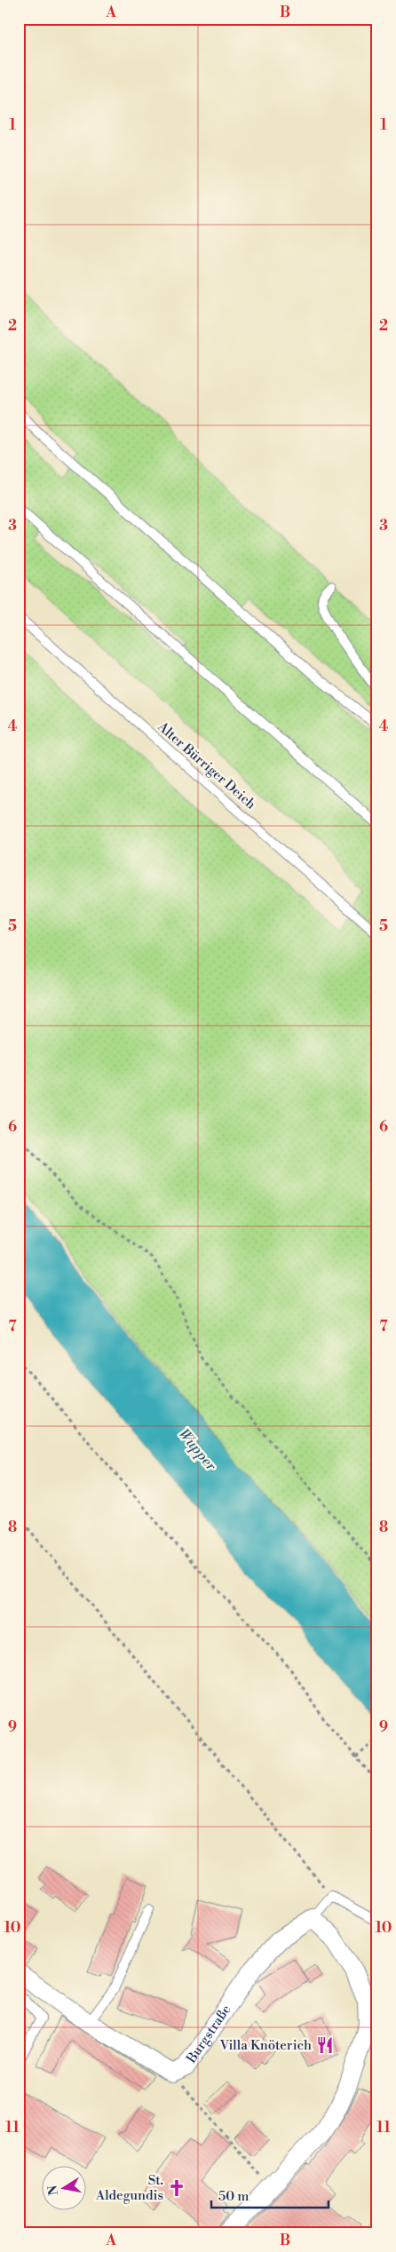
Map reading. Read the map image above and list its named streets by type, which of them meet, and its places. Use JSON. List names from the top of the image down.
{
  "streets": {
    "street": ["Burgstraße"],
    "lane": ["Alter Bürriger Deich"]
  },
  "water": ["Wupper"],
  "places": {
    "restaurant": ["Villa Knöterich"],
    "church": ["St. Aldegundis"]
  },
  "scale_bar": "50 m",
  "north": "left",
  "grid": {
    "columns": ["A", "B"],
    "rows": [
      "1",
      "2",
      "3",
      "4",
      "5",
      "6",
      "7",
      "8",
      "9",
      "10",
      "11"
    ]
  }
}
